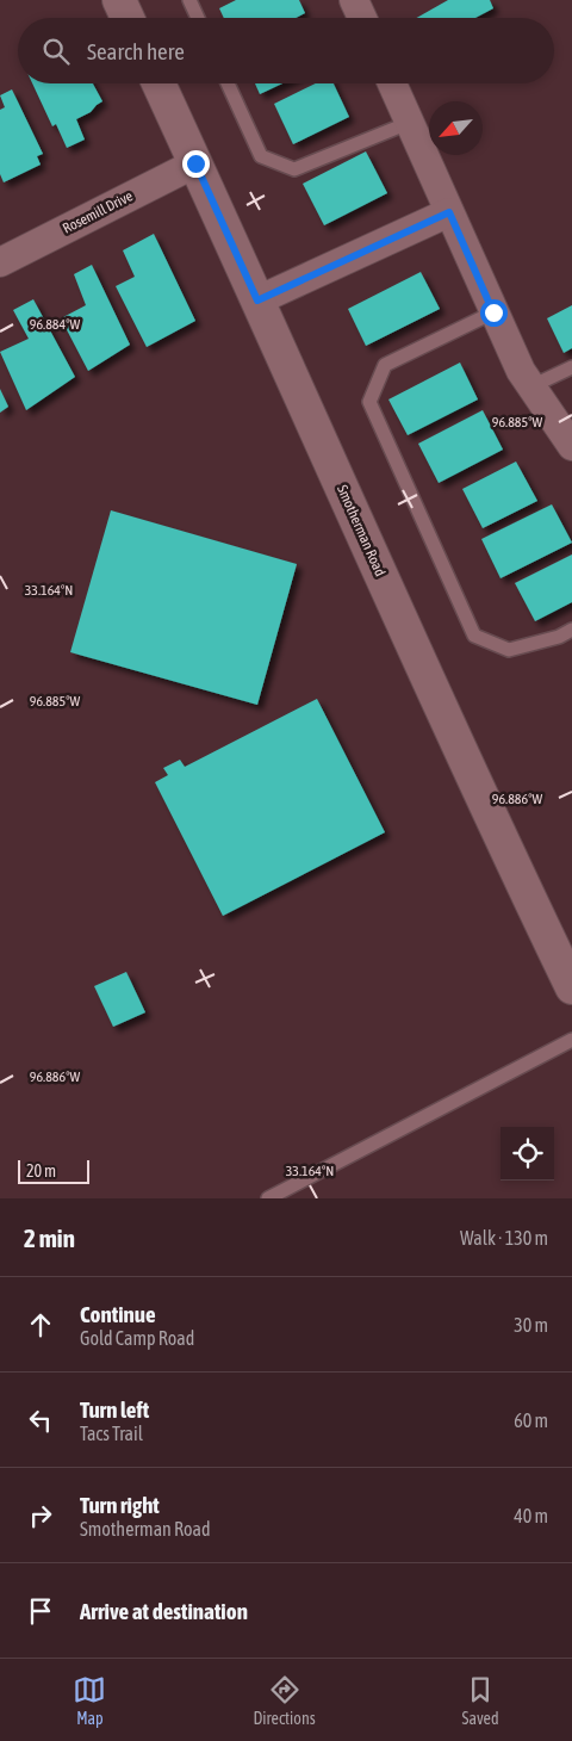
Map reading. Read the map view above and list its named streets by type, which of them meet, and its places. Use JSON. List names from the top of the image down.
{
  "streets": {
    "street": ["Rosemill Drive", "Smotherman Road"]
  },
  "crossings": [
    ["Rosemill Drive", "Smotherman Road"]
  ],
  "scale_bar": "20 m",
  "north": "bottom left",
  "page": {
    "search": "Search here",
    "scale": "20 m",
    "heading": ["2 min", "Walk · 130 m"],
    "list": [
      ["Continue", "Gold Camp Road", "30 m"],
      ["Turn left", "Tacs Trail", "60 m"],
      ["Turn right", "Smotherman Road", "40 m"],
      "Arrive at destination"
    ],
    "nav": ["Map", "Directions", "Saved"]
  },
  "coordinates": [
    "96.884°W",
    "96.885°W",
    "33.164°N",
    "96.886°W"
  ]
}
